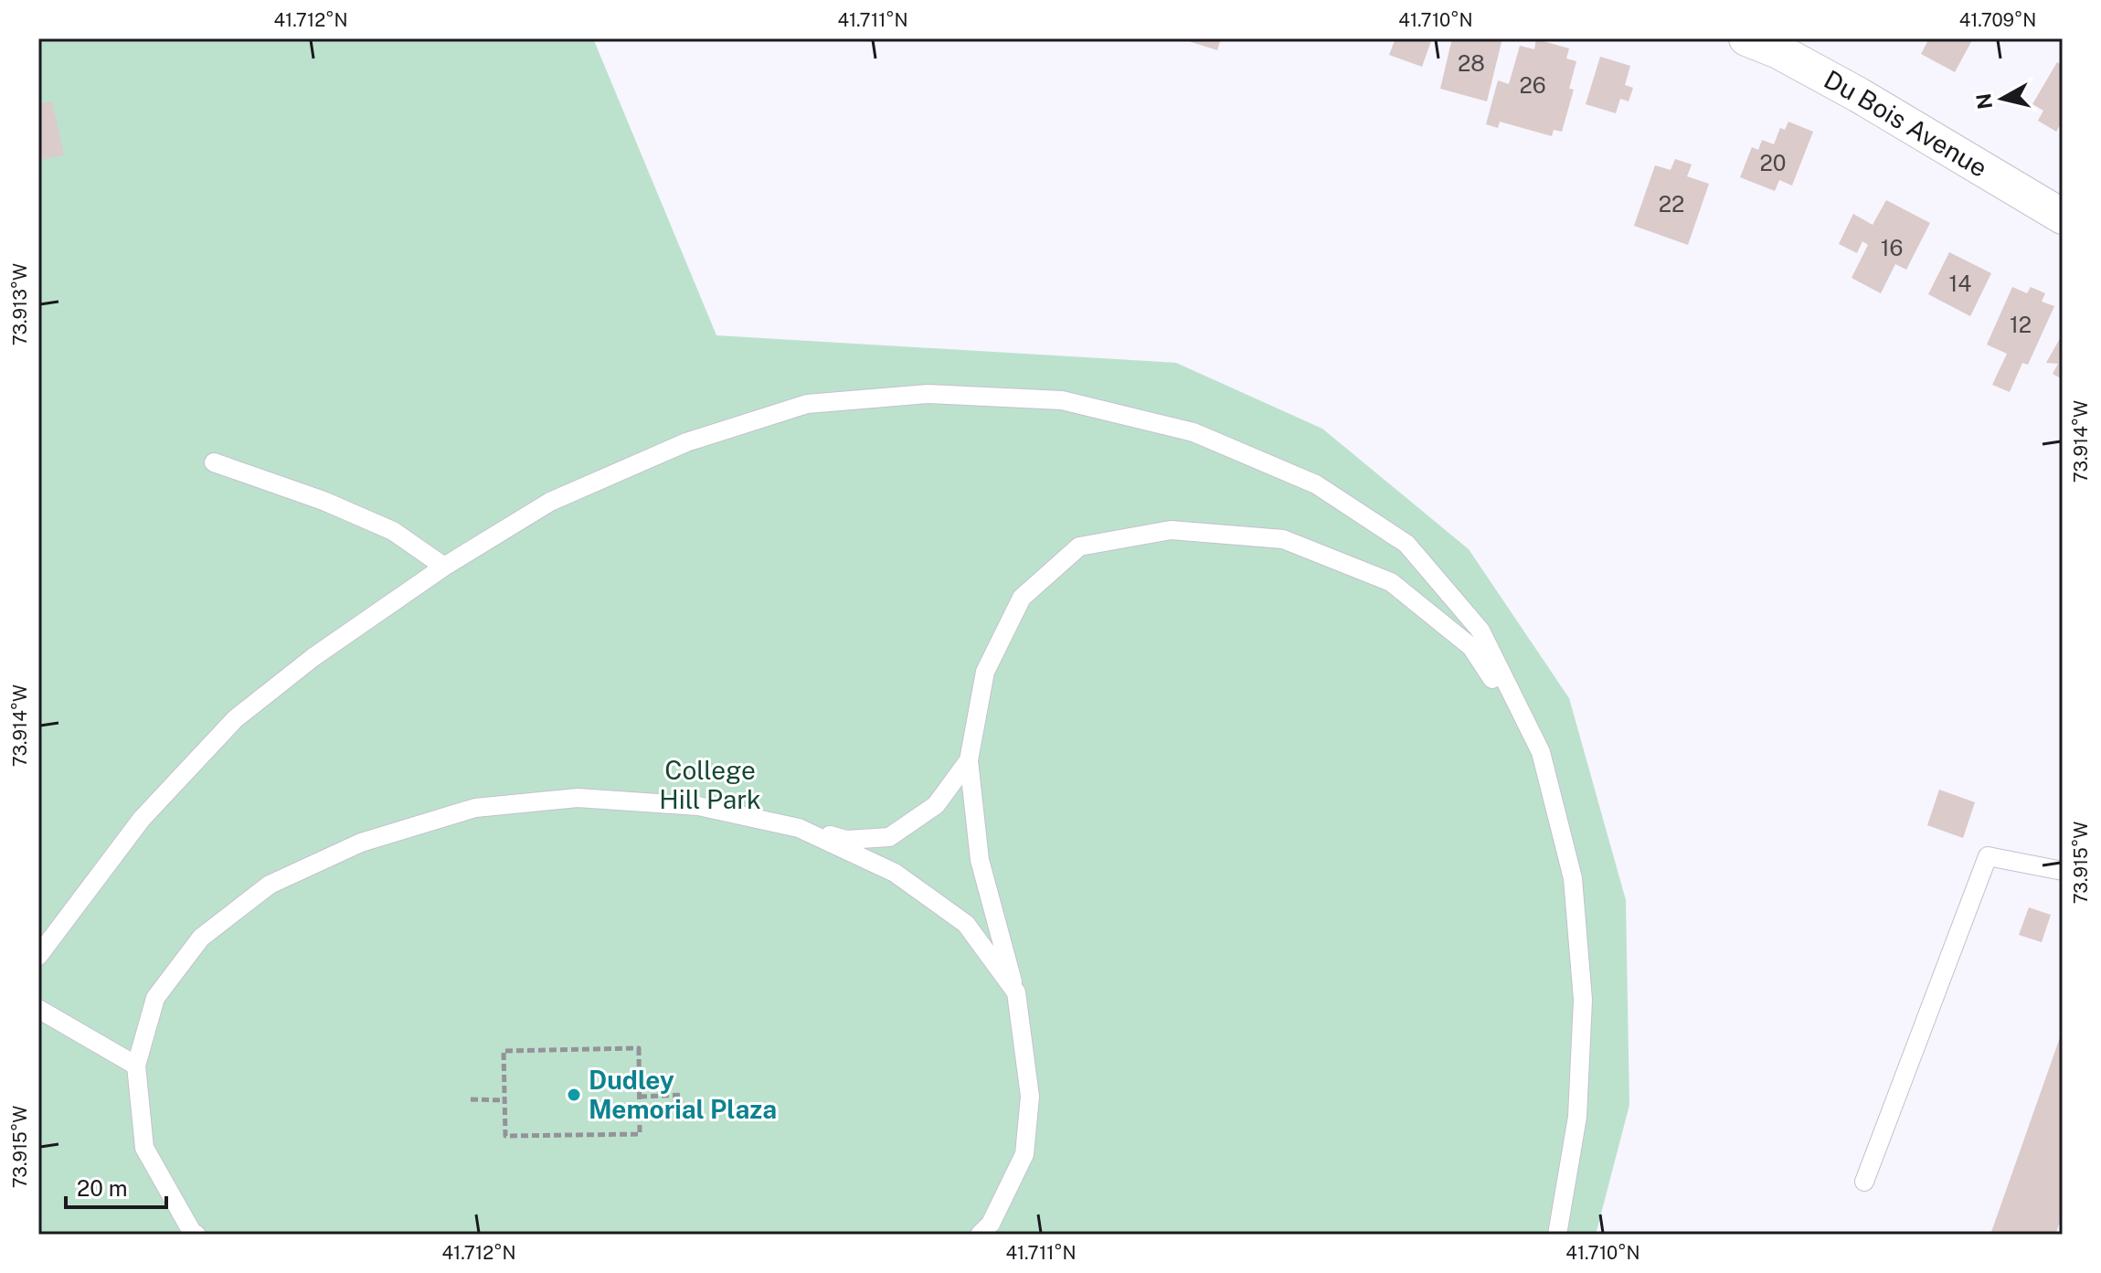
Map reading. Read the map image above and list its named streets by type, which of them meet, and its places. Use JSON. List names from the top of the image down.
{
  "streets": {
    "street": ["Du Bois Avenue"]
  },
  "parks": ["College Hill Park"],
  "places": ["Dudley Memorial Plaza"],
  "house_numbers": [
    "28",
    "26",
    "20",
    "22",
    "16",
    "14",
    "12"
  ],
  "scale_bar": "20 m",
  "north": "left",
  "coordinates": [
    "41.712°N",
    "41.711°N",
    "41.710°N",
    "41.709°N",
    "73.913°W",
    "73.914°W",
    "73.915°W"
  ]
}
